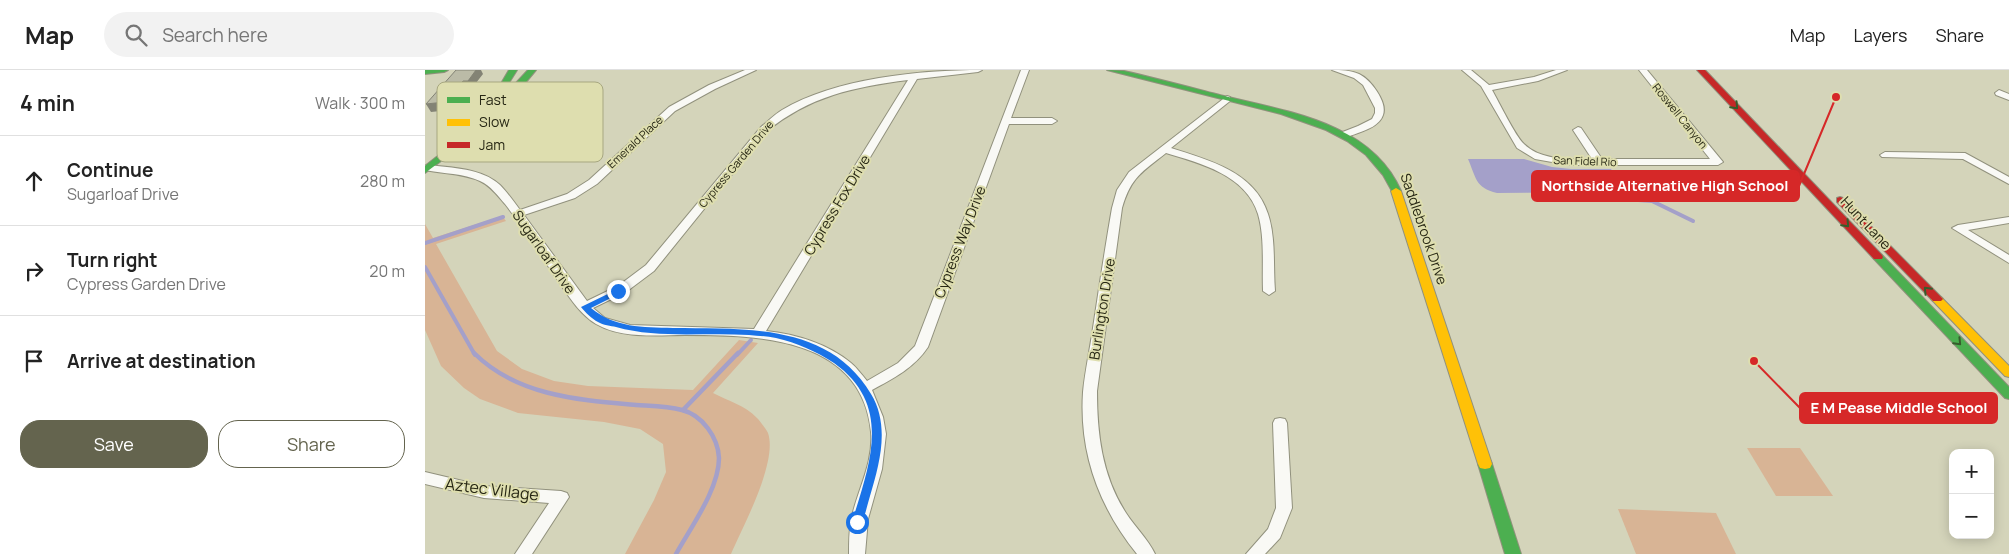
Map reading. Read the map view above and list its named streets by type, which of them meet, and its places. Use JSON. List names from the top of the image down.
{
  "streets": {
    "main road": ["Hunt Lane", "Saddlebrook Drive"],
    "street": [
      "Roswell Canyon",
      "Emerald Place",
      "San Fidel Rio",
      "Cypress Garden Drive",
      "Cypress Fox Drive",
      "Cypress Way Drive",
      "Sugarloaf Drive",
      "Burlington Drive",
      "Aztec Village"
    ]
  },
  "crossings": [
    ["Roswell Canyon", "San Fidel Rio"],
    ["Emerald Place", "Sugarloaf Drive"],
    ["Cypress Garden Drive", "Cypress Fox Drive"],
    ["Cypress Garden Drive", "Sugarloaf Drive"],
    ["Cypress Fox Drive", "Sugarloaf Drive"],
    ["Saddlebrook Drive", "Burlington Drive"],
    ["Cypress Way Drive", "Sugarloaf Drive"]
  ],
  "places": ["Northside Alternative High School", "E M Pease Middle School"],
  "legend": ["Fast", "Slow", "Jam"],
  "page": {
    "header": "Map",
    "search": "Search here",
    "nav": ["Map", "Layers", "Share"],
    "heading": ["4 min", "Walk · 300 m"],
    "list": [
      ["Continue", "Sugarloaf Drive", "280 m"],
      ["Turn right", "Cypress Garden Drive", "20 m"],
      "Arrive at destination"
    ],
    "buttons": ["Save", "Share"],
    "map_buttons": ["+", "−"]
  }
}
